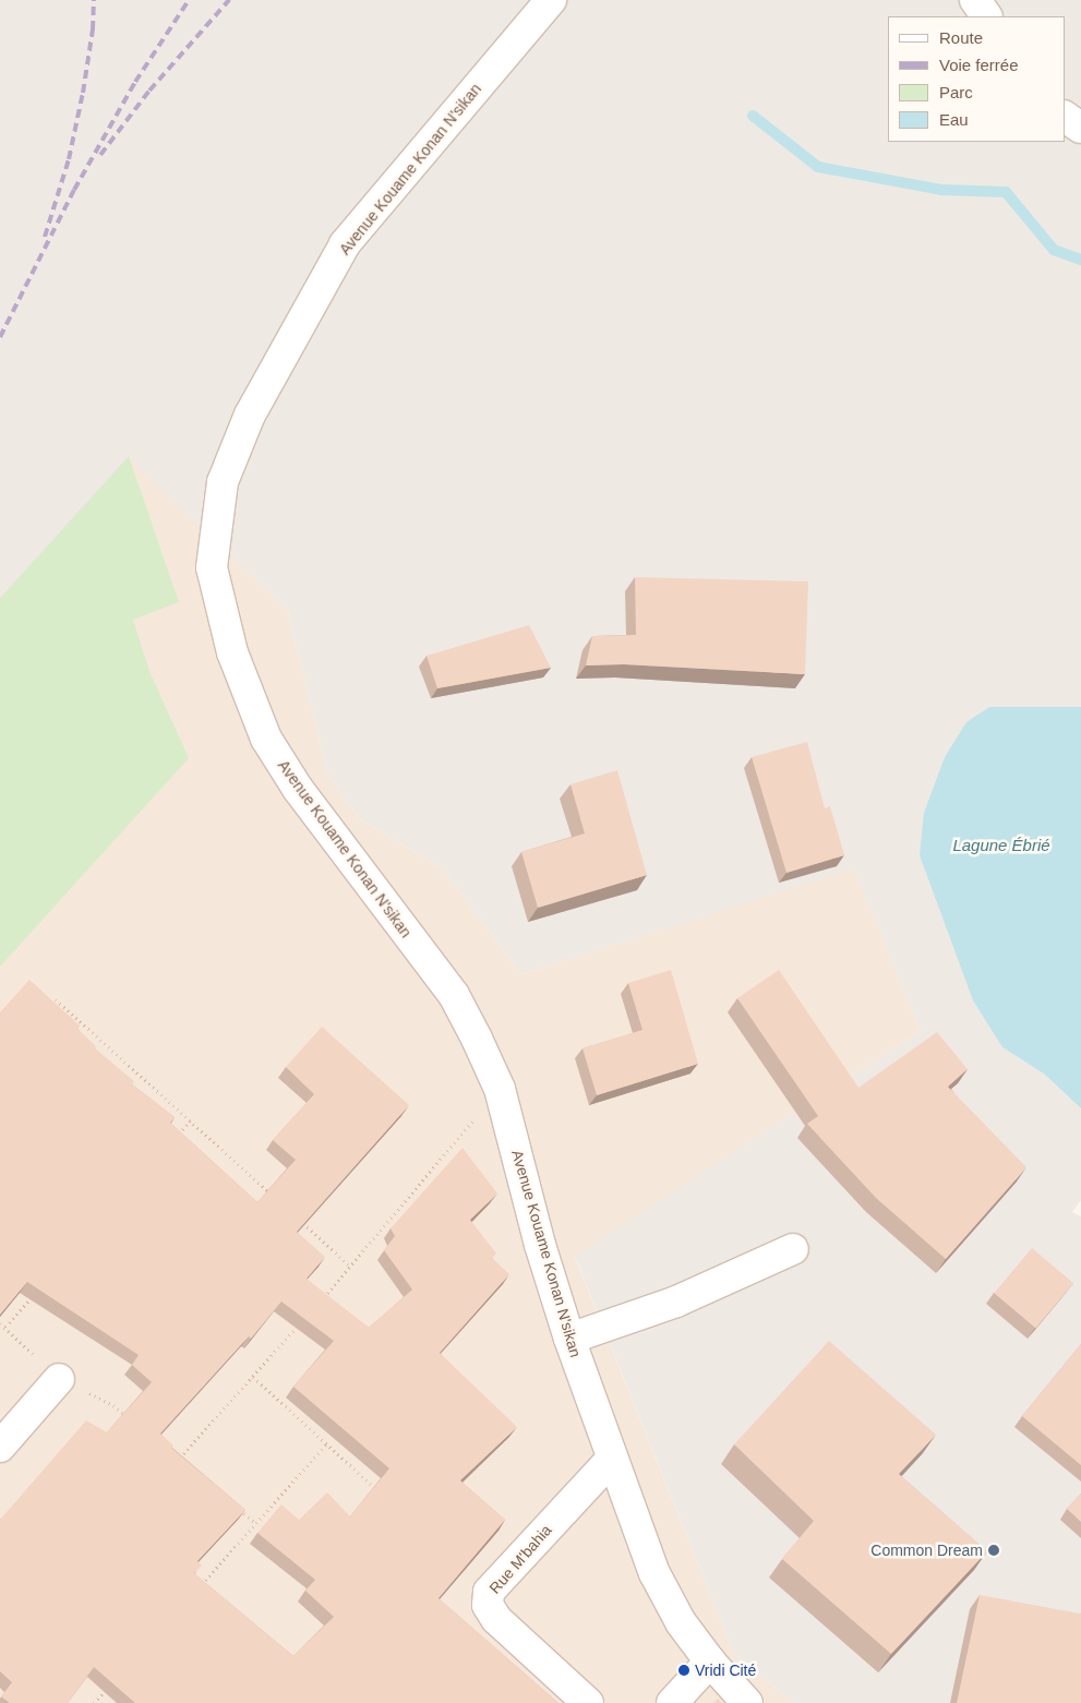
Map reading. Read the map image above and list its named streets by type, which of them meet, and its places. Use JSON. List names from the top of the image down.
{
  "streets": {
    "street": ["Avenue Kouame Konan N'sikan", "Rue M'bahia"]
  },
  "crossings": [
    ["Avenue Kouame Konan N'sikan", "Rue M'bahia"]
  ],
  "water": ["Lagune Ébrié"],
  "places": ["Common Dream", "Vridi Cité"],
  "legend": [
    "Route",
    "Voie ferrée",
    "Parc",
    "Eau"
  ]
}
